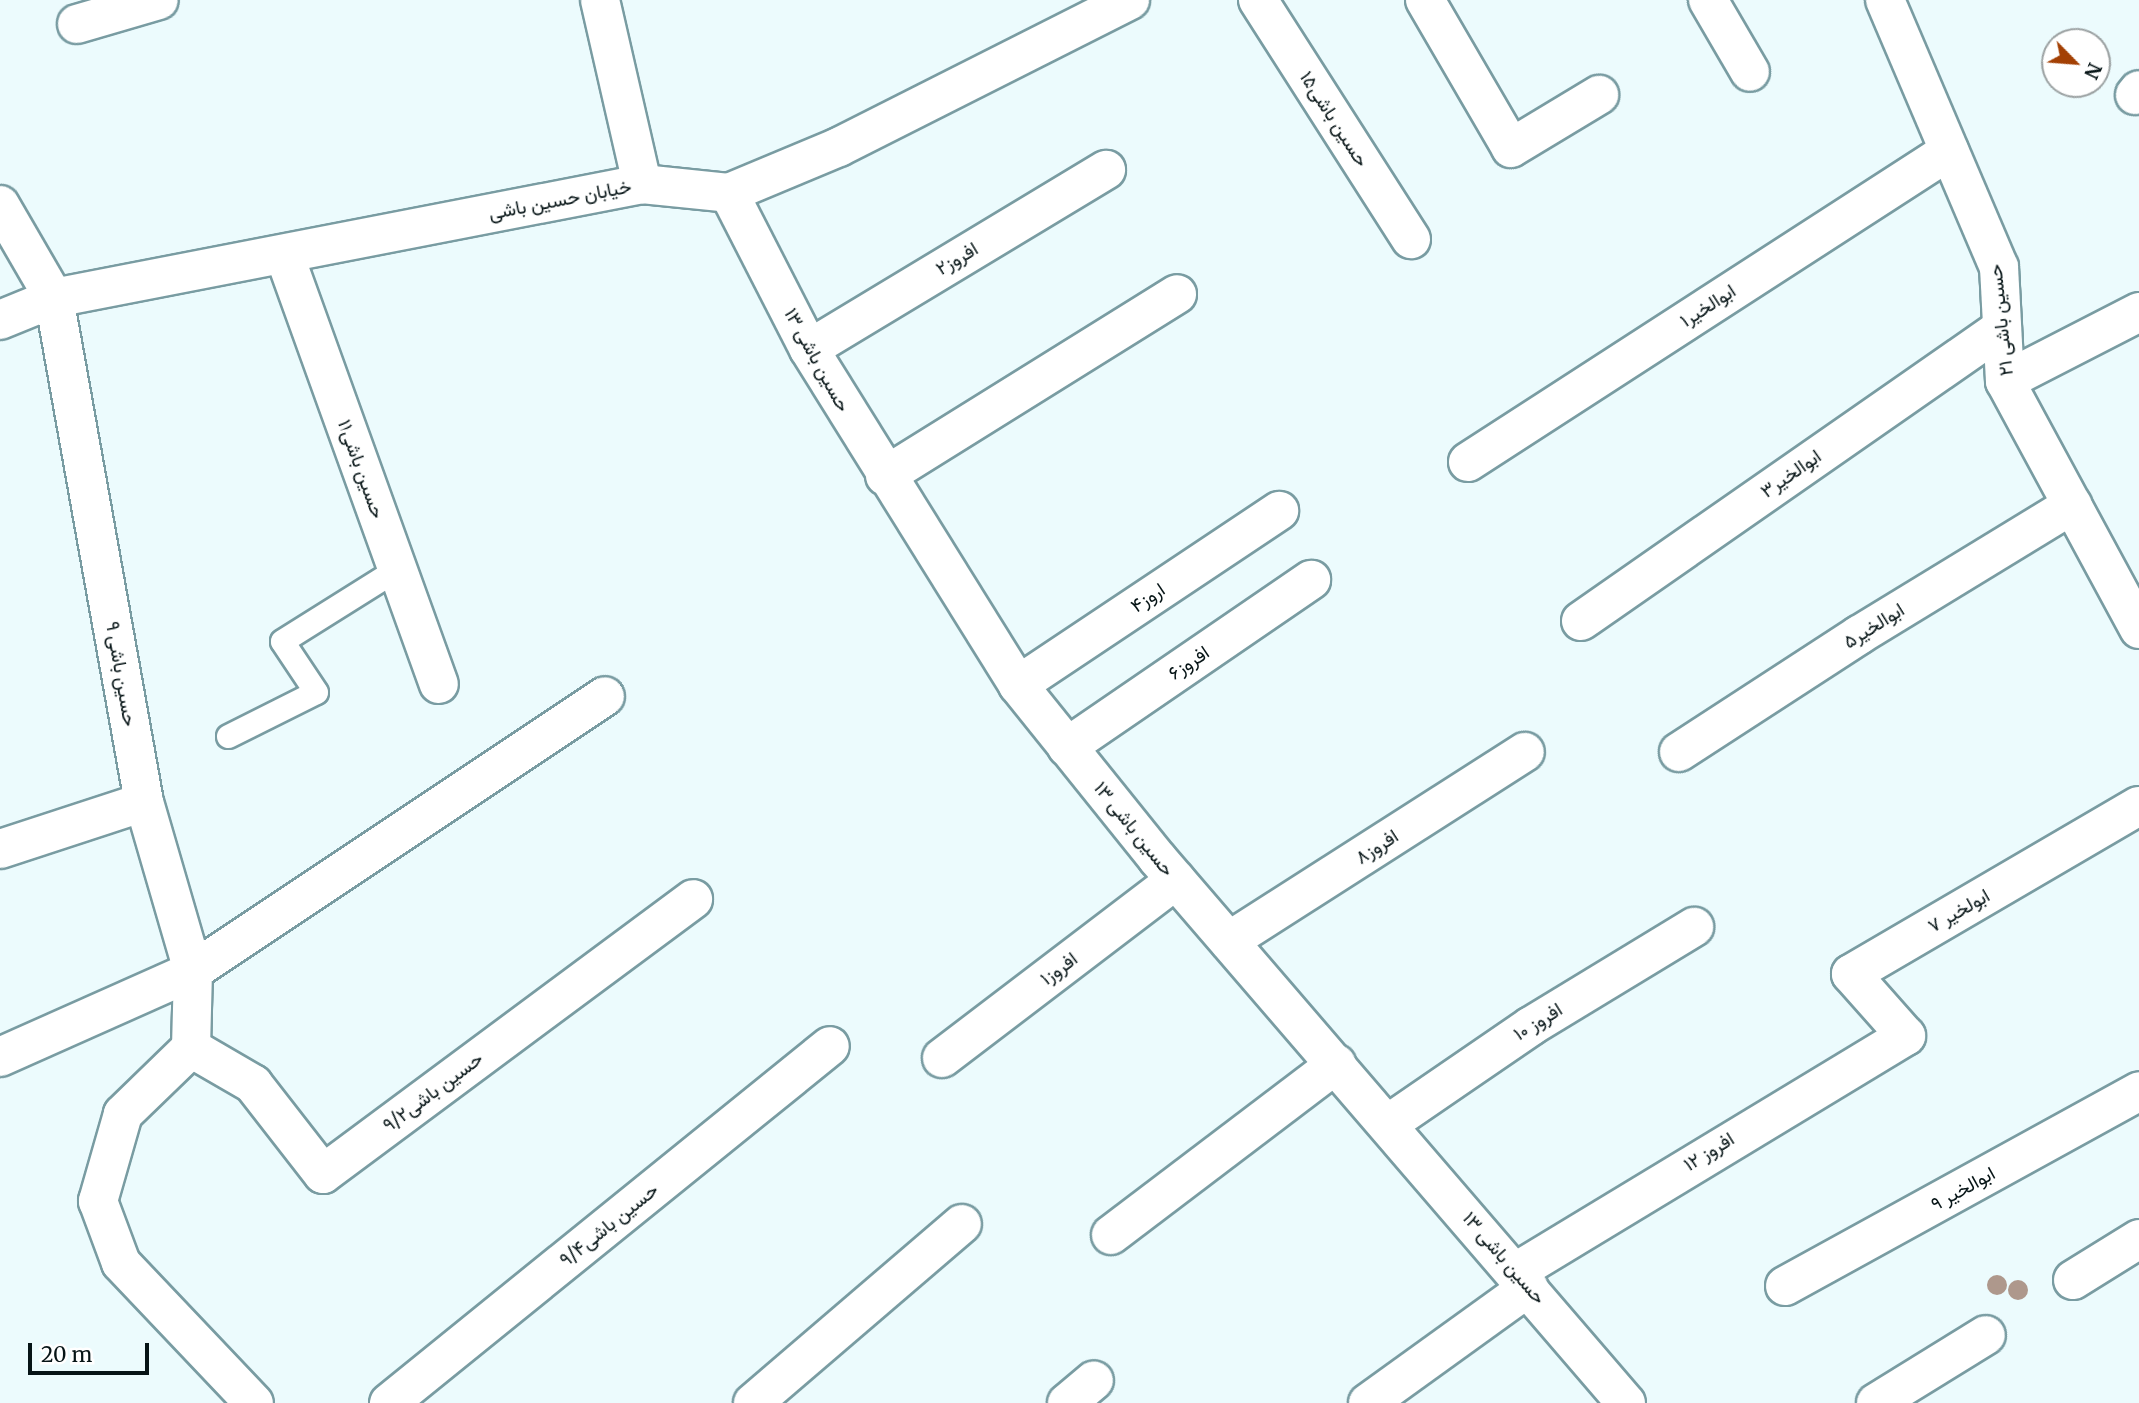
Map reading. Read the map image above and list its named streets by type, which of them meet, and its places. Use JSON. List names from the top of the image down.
{
  "streets": {
    "street": [
      "حسین باشی۱۵",
      "خیابان حسین باشی",
      "افروز۲",
      "ابوالخیر۱",
      "حسین باشی ۲۱",
      "حسین باشی ۱۳",
      "حسین باشی۱۱",
      "ابوالخیر۳",
      "اروز۴",
      "ابوالخیر۵",
      "افروز۶",
      "حسین باشی ۹",
      "افروز۸",
      "ابولخیر ۷",
      "افروز۱",
      "افروز ۱۰",
      "حسین باشی۹/۲",
      "افروز ۱۲",
      "ابوالخیر ۹",
      "حسین باشی۹/۴"
    ]
  },
  "crossings": [
    ["خیابان حسین باشی", "حسین باشی ۱۳"],
    ["خیابان حسین باشی", "حسین باشی۱۱"],
    ["خیابان حسین باشی", "حسین باشی ۹"],
    ["افروز۲", "حسین باشی ۱۳"],
    ["ابوالخیر۱", "حسین باشی ۲۱"],
    ["حسین باشی ۲۱", "ابوالخیر۳"],
    ["حسین باشی ۲۱", "ابوالخیر۵"],
    ["حسین باشی ۱۳", "اروز۴"],
    ["حسین باشی ۱۳", "افروز۶"],
    ["حسین باشی ۱۳", "افروز۸"],
    ["حسین باشی ۱۳", "افروز۱"],
    ["حسین باشی ۱۳", "افروز ۱۰"],
    ["حسین باشی ۱۳", "افروز ۱۲"],
    ["حسین باشی ۹", "حسین باشی۹/۲"],
    ["ابولخیر ۷", "افروز ۱۲"]
  ],
  "scale_bar": "20 m",
  "north": "bottom right"
}
